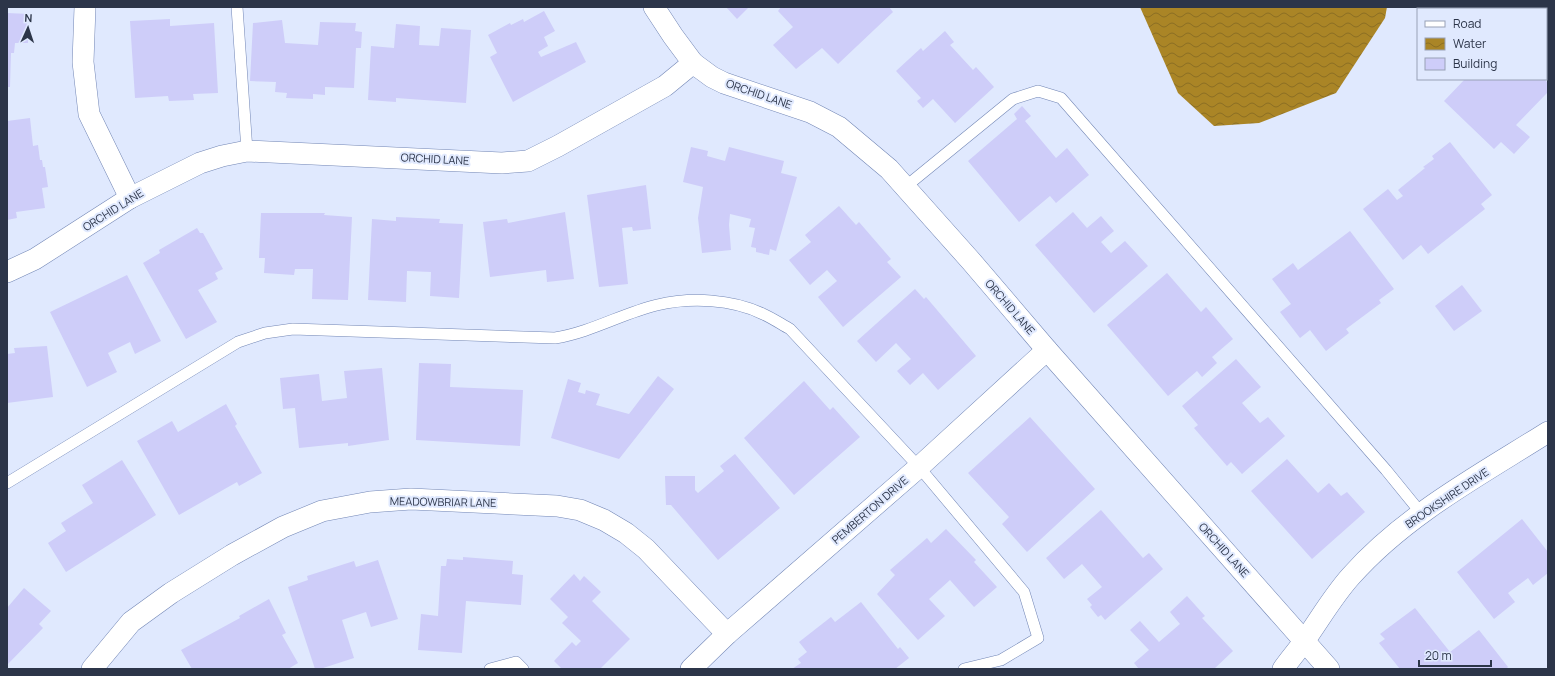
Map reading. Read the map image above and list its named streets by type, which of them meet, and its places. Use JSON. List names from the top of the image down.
{
  "streets": {
    "street": [
      "ORCHID LANE",
      "BROOKSHIRE DRIVE",
      "MEADOWBRIAR LANE",
      "PEMBERTON DRIVE"
    ]
  },
  "crossings": [
    ["ORCHID LANE", "BROOKSHIRE DRIVE"],
    ["ORCHID LANE", "PEMBERTON DRIVE"],
    ["MEADOWBRIAR LANE", "PEMBERTON DRIVE"]
  ],
  "legend": ["Road", "Water", "Building"],
  "scale_bar": "20 m",
  "north": "top"
}
